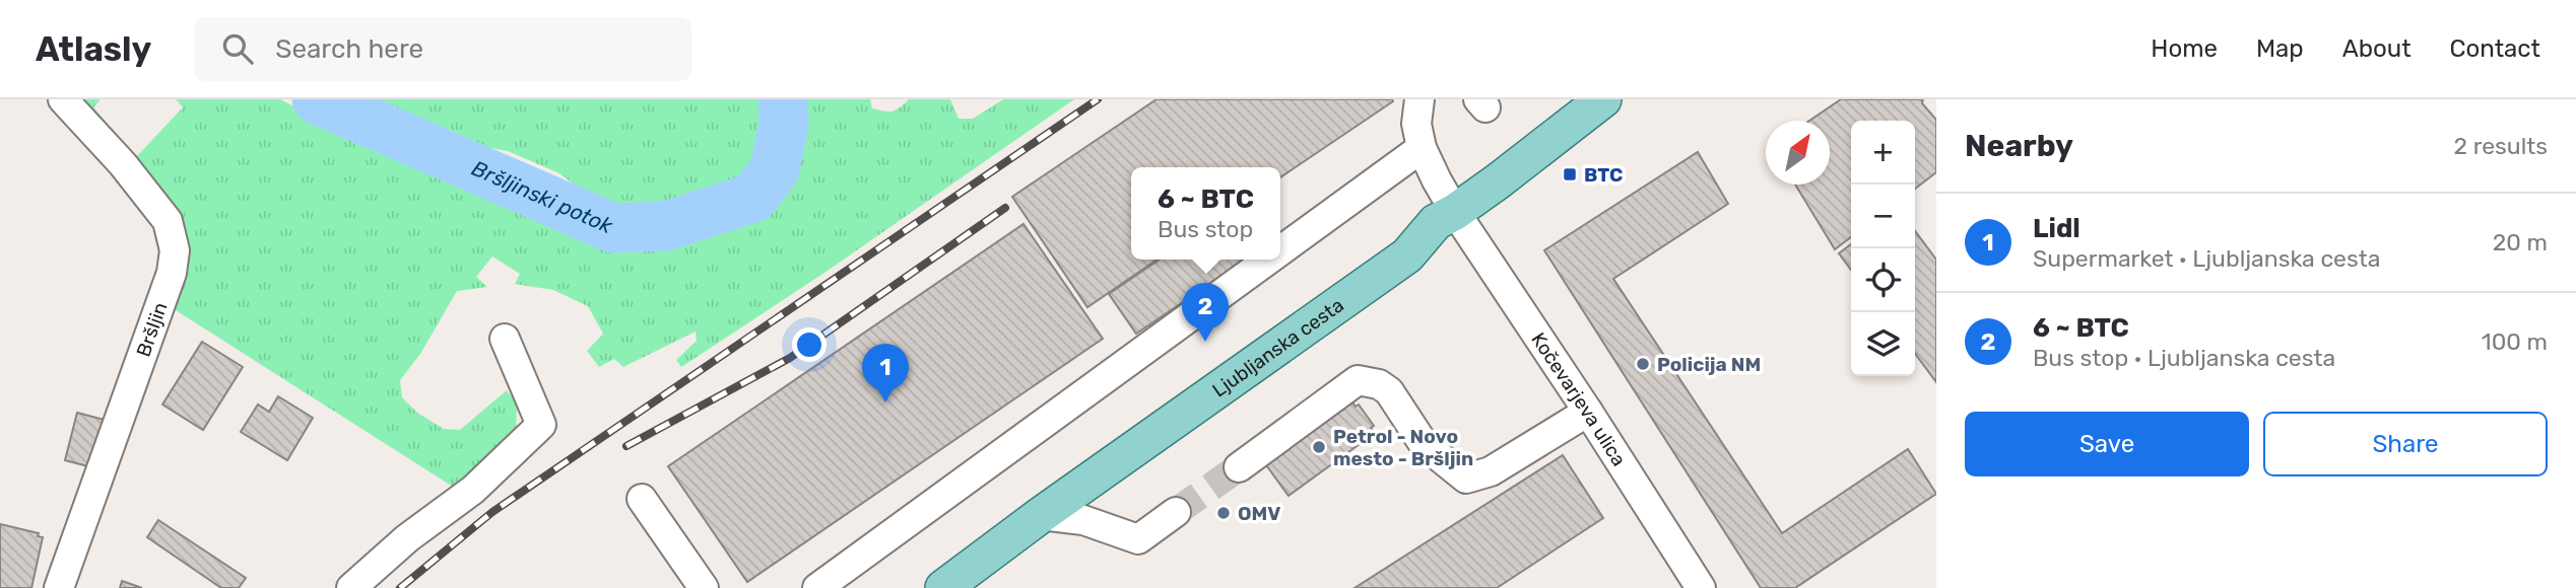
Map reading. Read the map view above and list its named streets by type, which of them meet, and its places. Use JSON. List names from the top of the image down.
{
  "streets": {
    "main road": ["Ljubljanska cesta"],
    "street": ["Bršljin", "Kočevarjeva ulica"]
  },
  "crossings": [
    ["Ljubljanska cesta", "Kočevarjeva ulica"]
  ],
  "water": ["Bršljinski potok"],
  "places": {
    "transit": ["BTC"],
    "other": ["Policija NM", "Petrol - Novo mesto - Bršljin", "OMV"]
  },
  "north": "top right",
  "page": {
    "header": "Atlasly",
    "search": "Search here",
    "nav": [
      "Home",
      "Map",
      "About",
      "Contact"
    ],
    "heading": ["Nearby", "2 results"],
    "map_buttons": ["+", "−"],
    "popup": ["6 ~ BTC", "Bus stop"],
    "list": [
      {
        "mark": "1",
        "name": "Lidl",
        "note": "Supermarket · Ljubljanska cesta",
        "value": "20 m"
      },
      {
        "mark": "2",
        "name": "6 ~ BTC",
        "note": "Bus stop · Ljubljanska cesta",
        "value": "100 m"
      }
    ],
    "pins": ["2", "1"],
    "buttons": ["Save", "Share"]
  }
}
